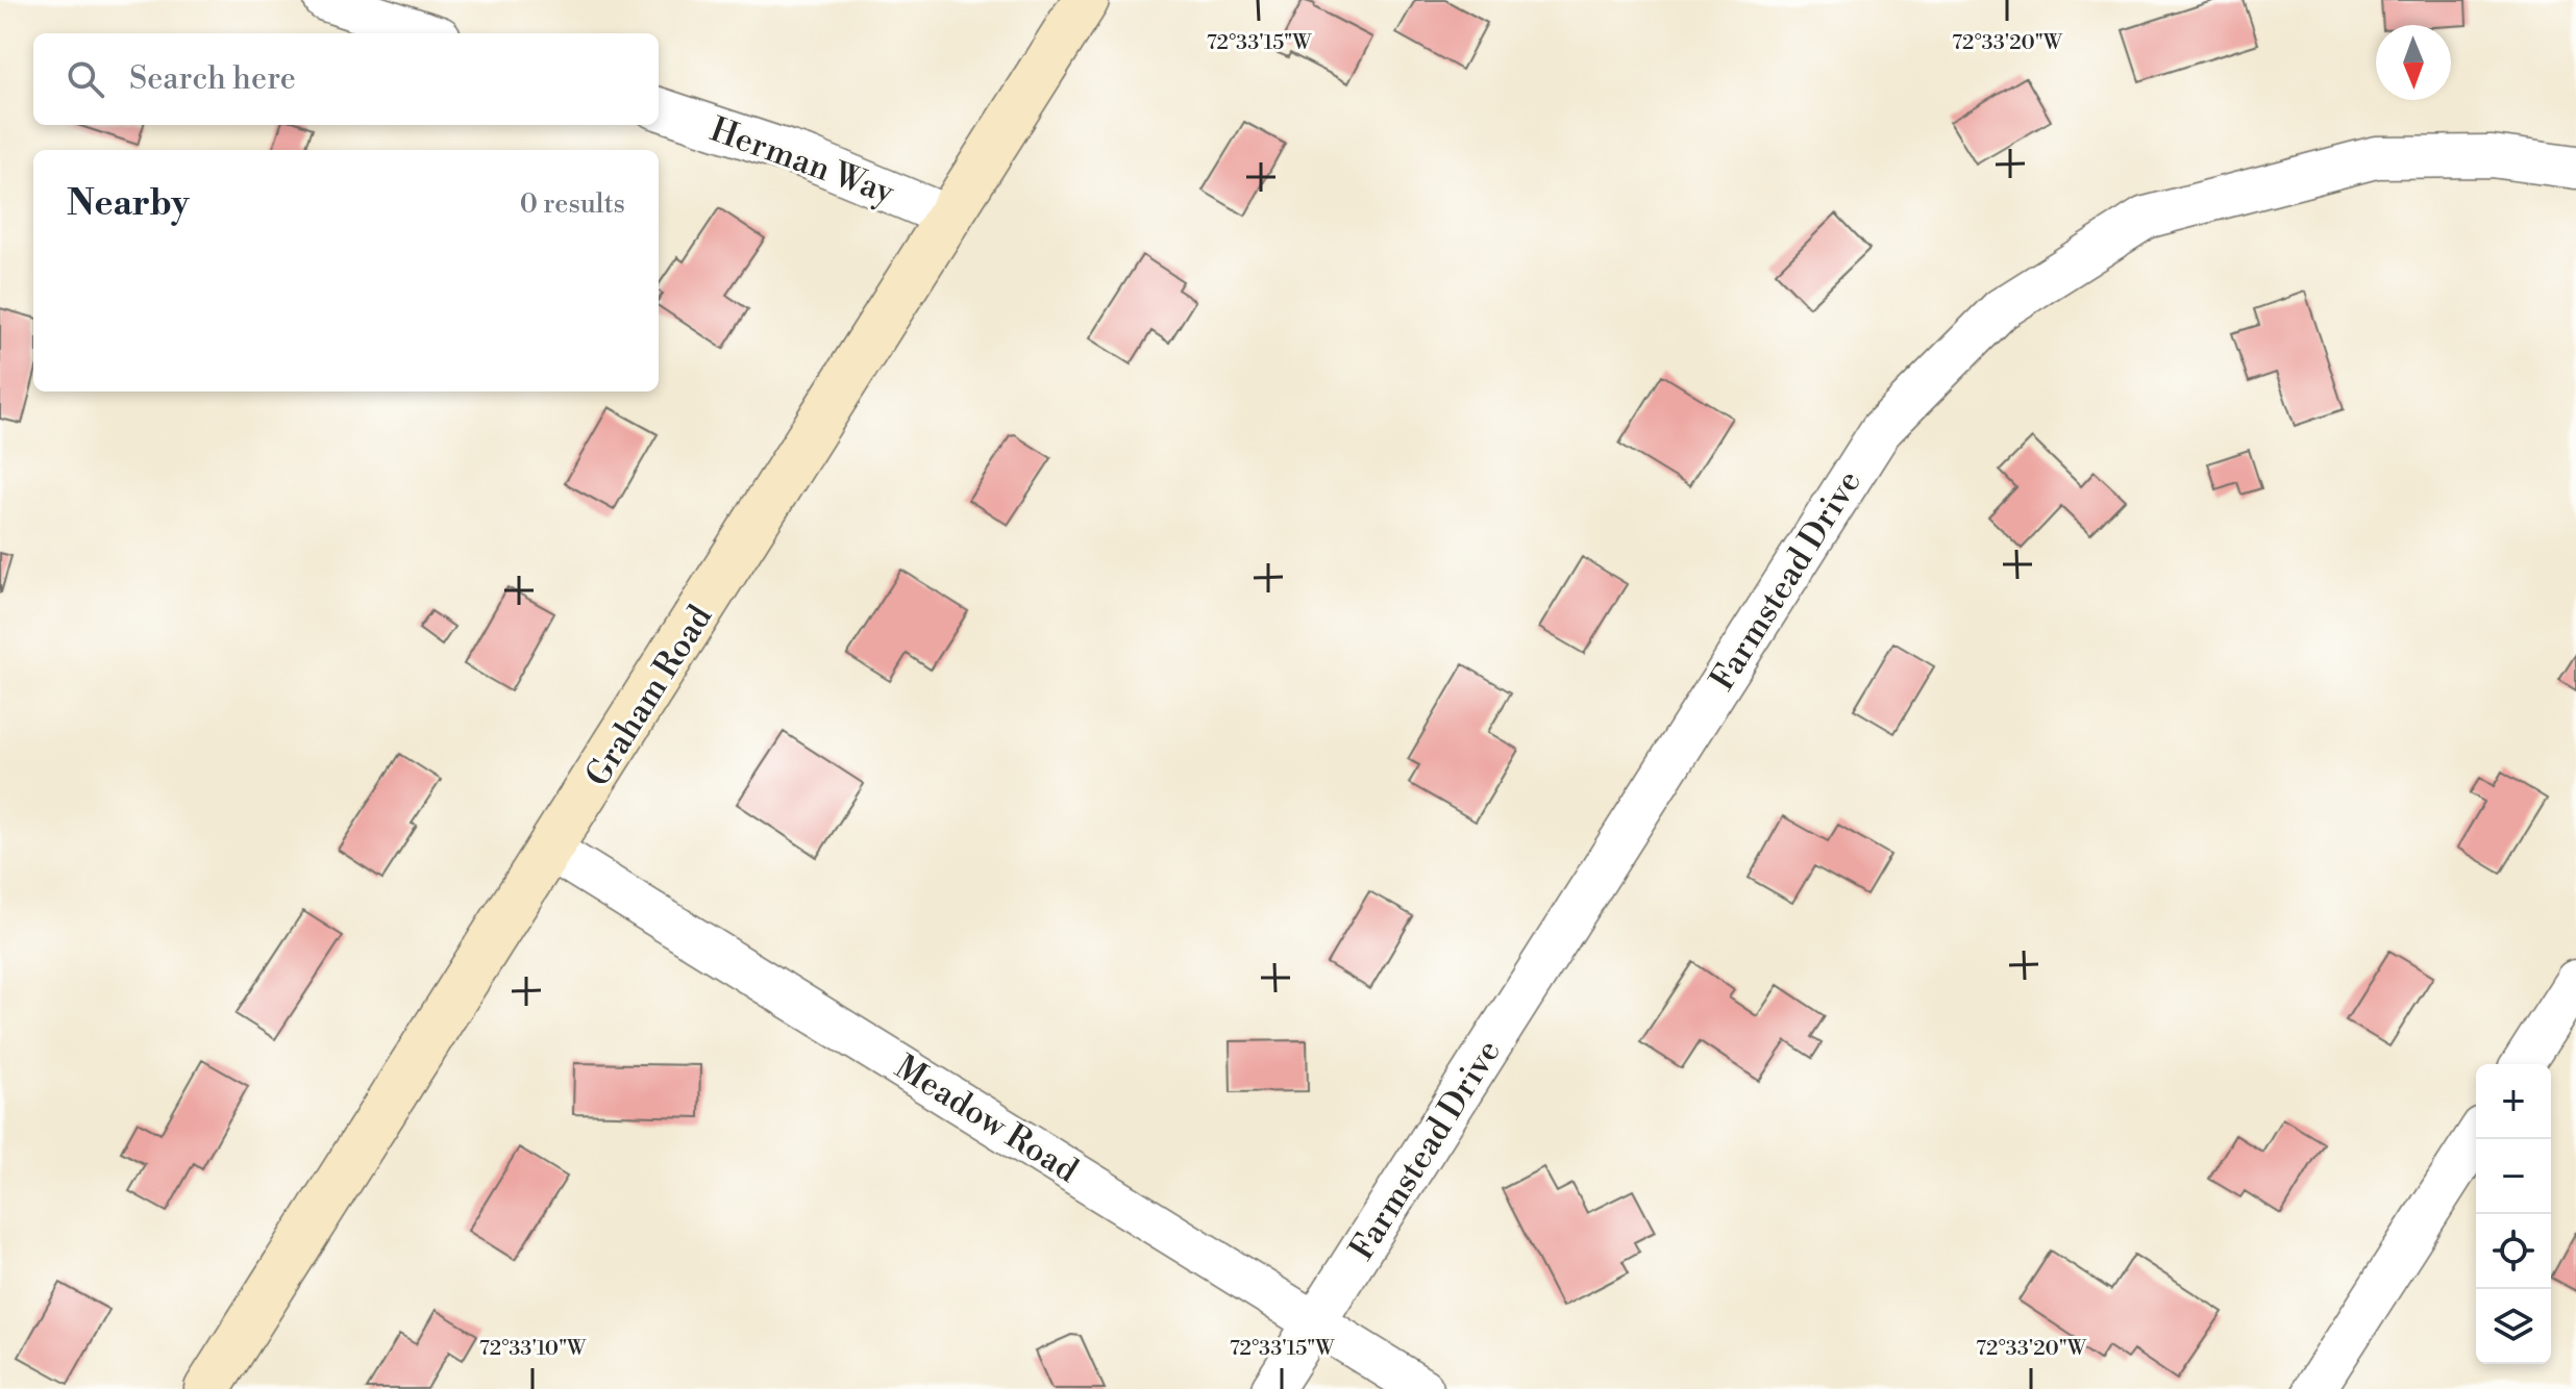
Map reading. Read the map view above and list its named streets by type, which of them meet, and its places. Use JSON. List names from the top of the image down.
{
  "streets": {
    "street": [
      "Herman Way",
      "Farmstead Drive",
      "Graham Road",
      "Meadow Road"
    ]
  },
  "crossings": [
    ["Herman Way", "Graham Road"],
    ["Farmstead Drive", "Meadow Road"],
    ["Graham Road", "Meadow Road"]
  ],
  "north": "bottom",
  "page": {
    "search": "Search here",
    "heading": ["Nearby", "0 results"],
    "map_buttons": ["+", "−"]
  },
  "coordinates": ["72°33'15\"W", "72°33'20\"W", "72°33'10\"W"]
}
